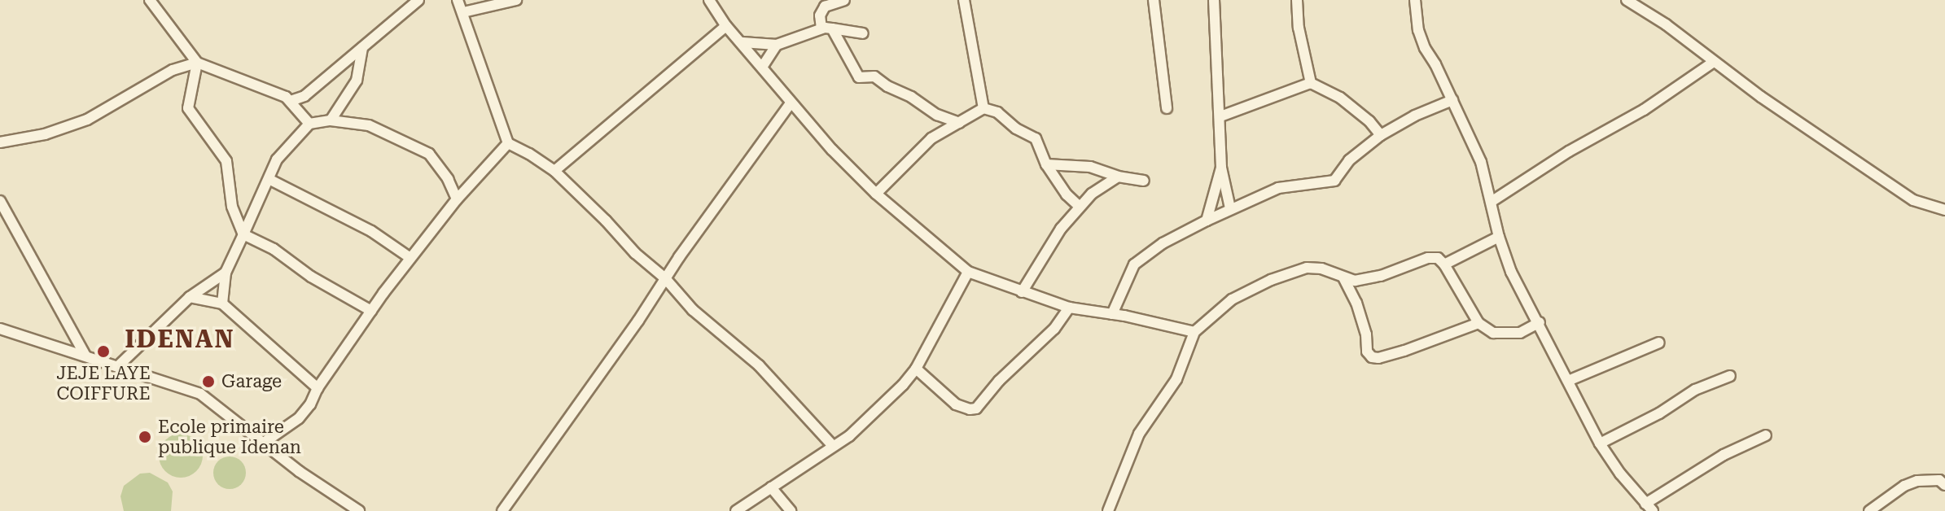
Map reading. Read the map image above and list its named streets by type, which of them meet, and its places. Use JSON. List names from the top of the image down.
{
  "districts": ["IDENAN"],
  "places": ["JEJE LAYE COIFFURE", "Garage", "Ecole primaire publique Idenan"]
}
